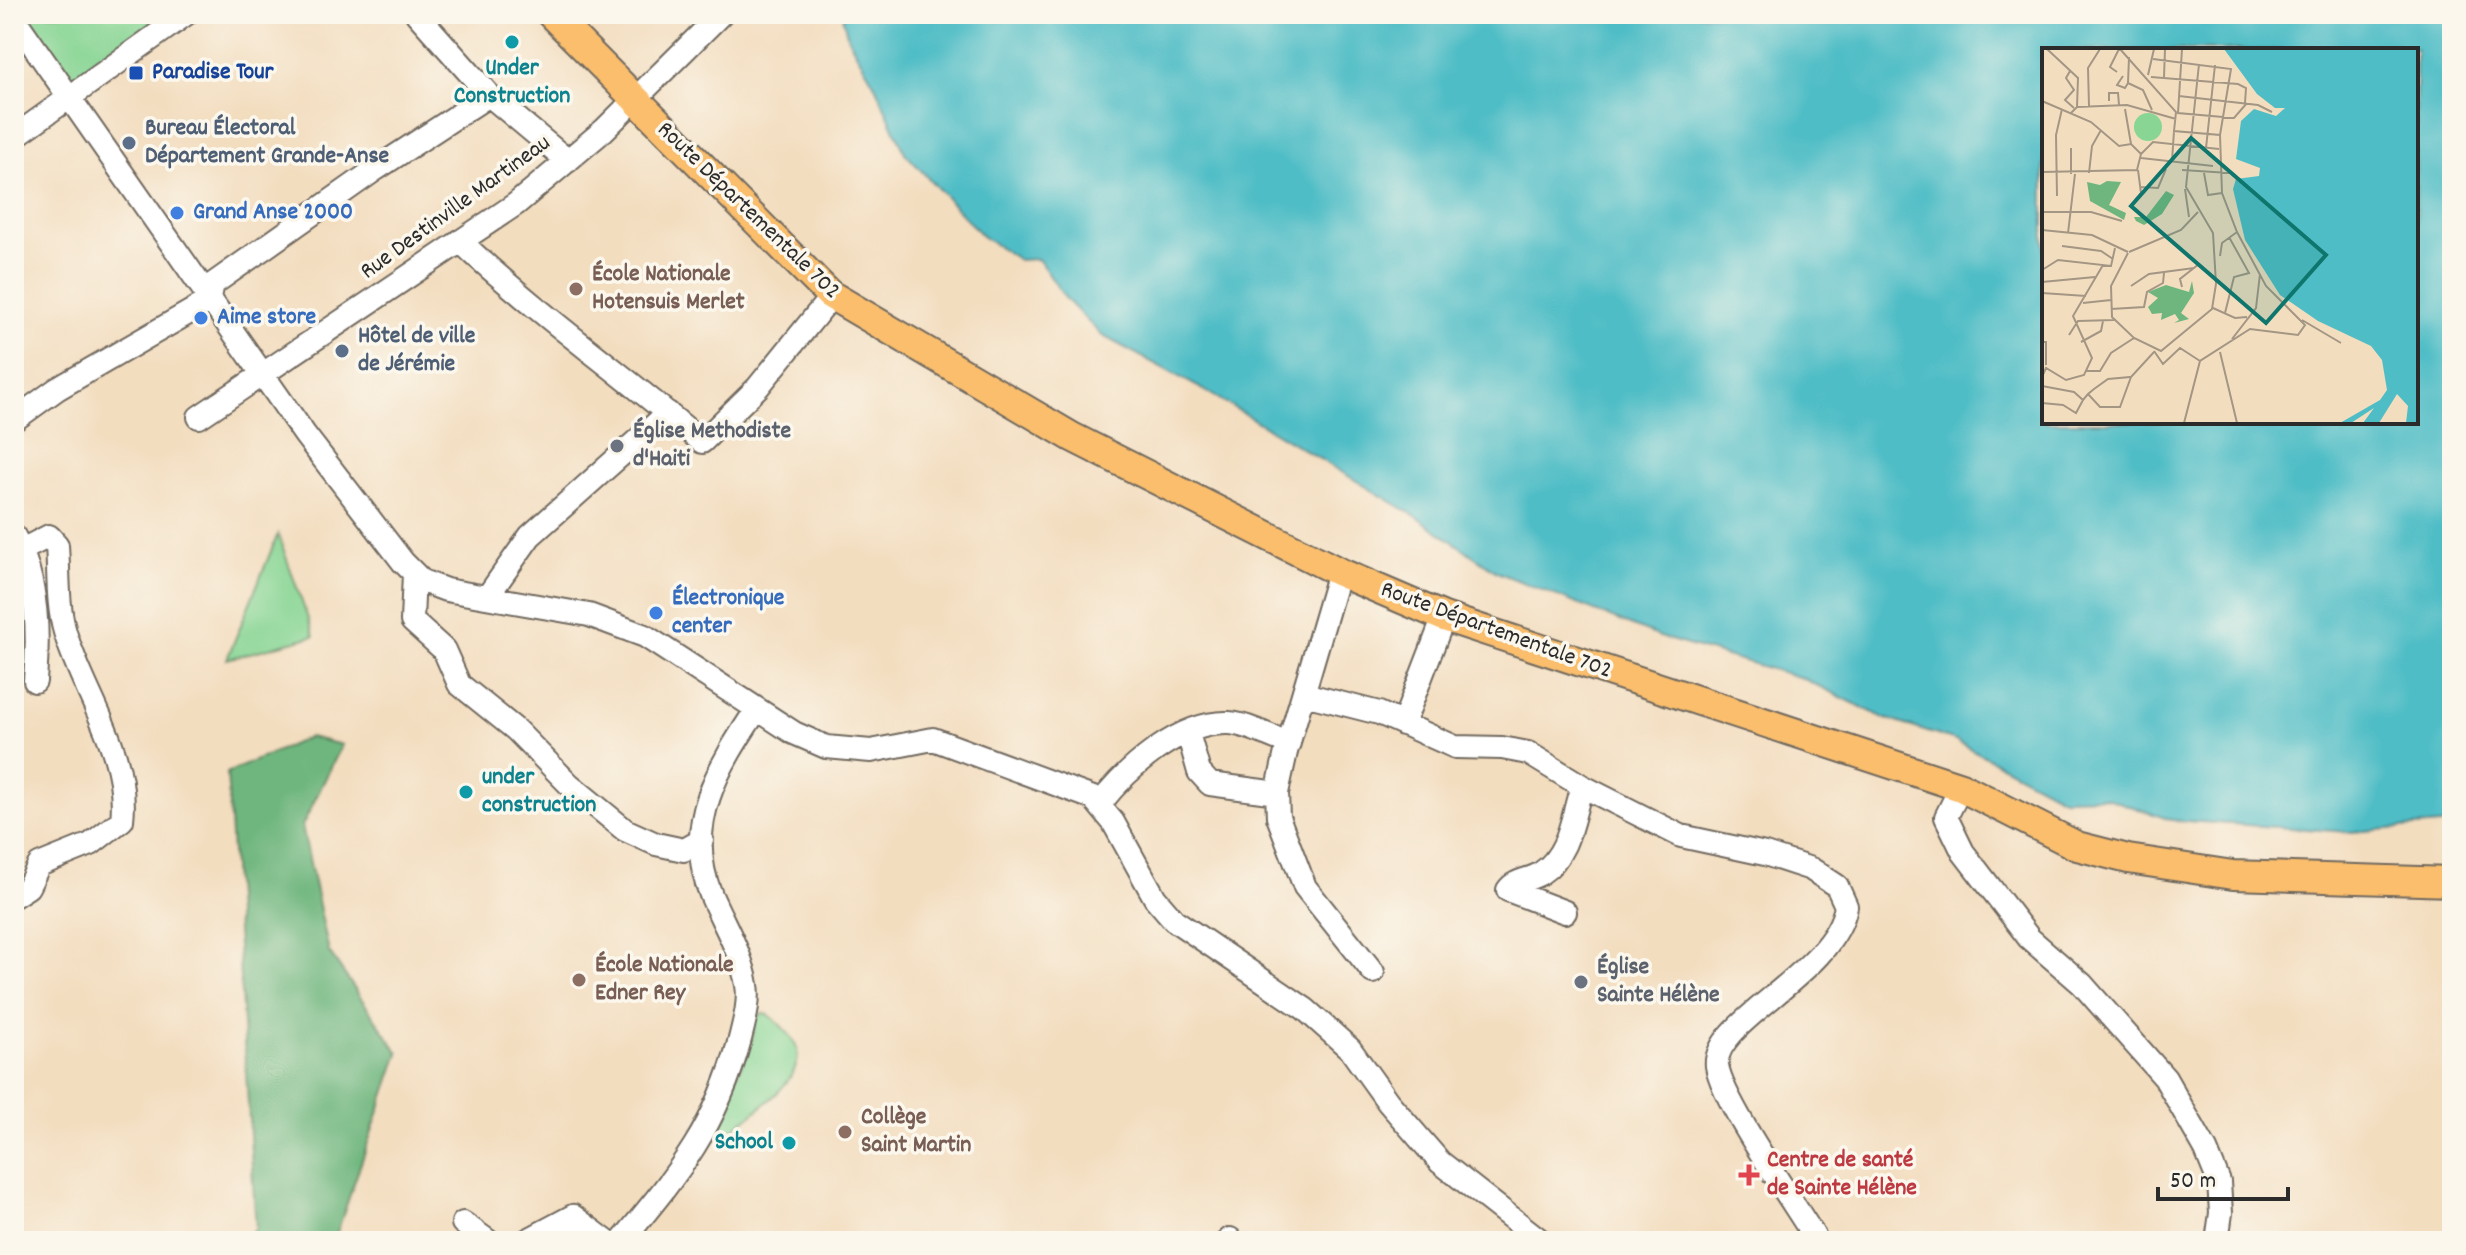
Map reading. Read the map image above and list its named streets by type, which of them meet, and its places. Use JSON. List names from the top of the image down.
{
  "streets": {
    "main road": ["Route Départementale 702"],
    "street": ["Rue Destinville Martineau"]
  },
  "crossings": [
    ["Rue Destinville Martineau", "Route Départementale 702"]
  ],
  "places": {
    "other": [
      "Under Construction",
      "Bureau Électoral Département Grande-Anse",
      "Grand Anse 2000",
      "École Nationale Hotensuis Merlet",
      "Aime store",
      "Hôtel de ville de Jérémie",
      "Église Methodiste d'Haiti",
      "Électronique center",
      "under construction",
      "École Nationale Edner Rey",
      "Église Sainte Hélène",
      "Collège Saint Martin",
      "School"
    ],
    "transit": ["Paradise Tour"],
    "health": ["Centre de santé de Sainte Hélène"]
  },
  "scale_bar": "50 m"
}
